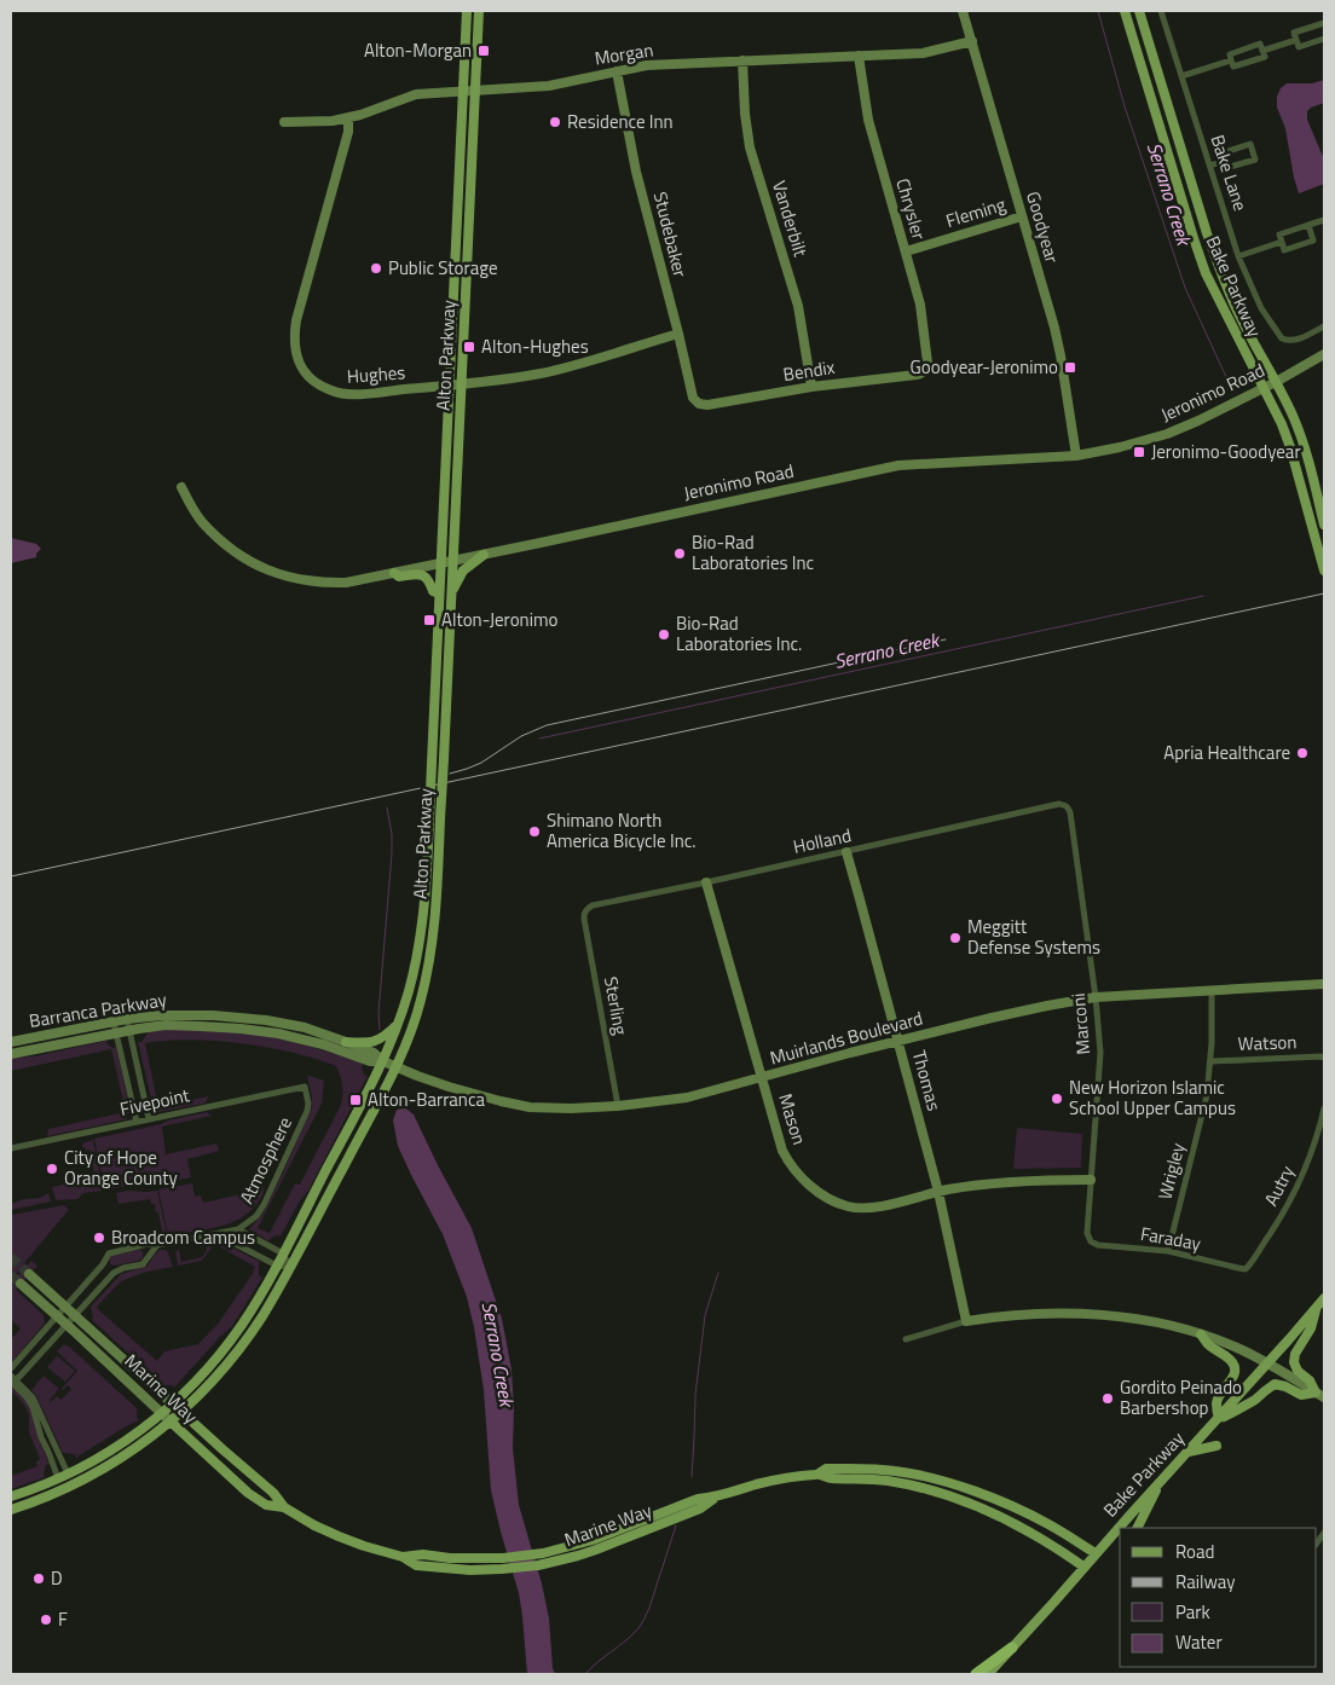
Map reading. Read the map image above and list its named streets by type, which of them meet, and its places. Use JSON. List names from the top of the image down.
{
  "streets": {
    "main road": ["Bake Parkway", "Alton Parkway", "Marine Way"],
    "street": [
      "Morgan",
      "Bake Lane",
      "Chrysler",
      "Fleming",
      "Vanderbilt",
      "Goodyear",
      "Studebaker",
      "Bendix",
      "Hughes",
      "Jeronimo Road",
      "Holland",
      "Sterling",
      "Barranca Parkway",
      "Marconi",
      "Muirlands Boulevard",
      "Watson",
      "Thomas",
      "Fivepoint",
      "Mason",
      "Atmosphere",
      "Wrigley",
      "Autry",
      "Faraday"
    ]
  },
  "crossings": [
    ["Morgan", "Chrysler"],
    ["Morgan", "Vanderbilt"],
    ["Morgan", "Goodyear"],
    ["Morgan", "Studebaker"],
    ["Morgan", "Alton Parkway"],
    ["Morgan", "Hughes"],
    ["Chrysler", "Fleming"],
    ["Chrysler", "Bendix"],
    ["Fleming", "Goodyear"],
    ["Vanderbilt", "Bendix"],
    ["Goodyear", "Jeronimo Road"],
    ["Studebaker", "Bendix"],
    ["Studebaker", "Hughes"],
    ["Bake Parkway", "Jeronimo Road"],
    ["Bake Parkway", "Marine Way"],
    ["Alton Parkway", "Hughes"],
    ["Alton Parkway", "Jeronimo Road"],
    ["Alton Parkway", "Barranca Parkway"],
    ["Alton Parkway", "Muirlands Boulevard"],
    ["Alton Parkway", "Marine Way"],
    ["Holland", "Sterling"],
    ["Holland", "Marconi"],
    ["Holland", "Thomas"],
    ["Holland", "Mason"],
    ["Sterling", "Muirlands Boulevard"],
    ["Barranca Parkway", "Muirlands Boulevard"],
    ["Marconi", "Muirlands Boulevard"],
    ["Marconi", "Mason"],
    ["Marconi", "Faraday"],
    ["Muirlands Boulevard", "Thomas"],
    ["Muirlands Boulevard", "Mason"],
    ["Muirlands Boulevard", "Wrigley"],
    ["Watson", "Wrigley"],
    ["Thomas", "Mason"],
    ["Fivepoint", "Atmosphere"],
    ["Wrigley", "Faraday"],
    ["Autry", "Faraday"]
  ],
  "water": ["Serrano Creek"],
  "places": {
    "transit": [
      "Alton-Morgan",
      "Alton-Hughes",
      "Goodyear-Jeronimo",
      "Jeronimo-Goodyear",
      "Alton-Jeronimo",
      "Alton-Barranca"
    ],
    "other": [
      "Residence Inn",
      "Public Storage",
      "Bio-Rad Laboratories Inc",
      "Bio-Rad Laboratories Inc.",
      "Apria Healthcare",
      "Shimano North America Bicycle Inc.",
      "Meggitt Defense Systems",
      "New Horizon Islamic School Upper Campus",
      "City of Hope Orange County",
      "Broadcom Campus",
      "Gordito Peinado Barbershop",
      "D",
      "F"
    ]
  },
  "legend": [
    "Road",
    "Railway",
    "Park",
    "Water"
  ]
}
